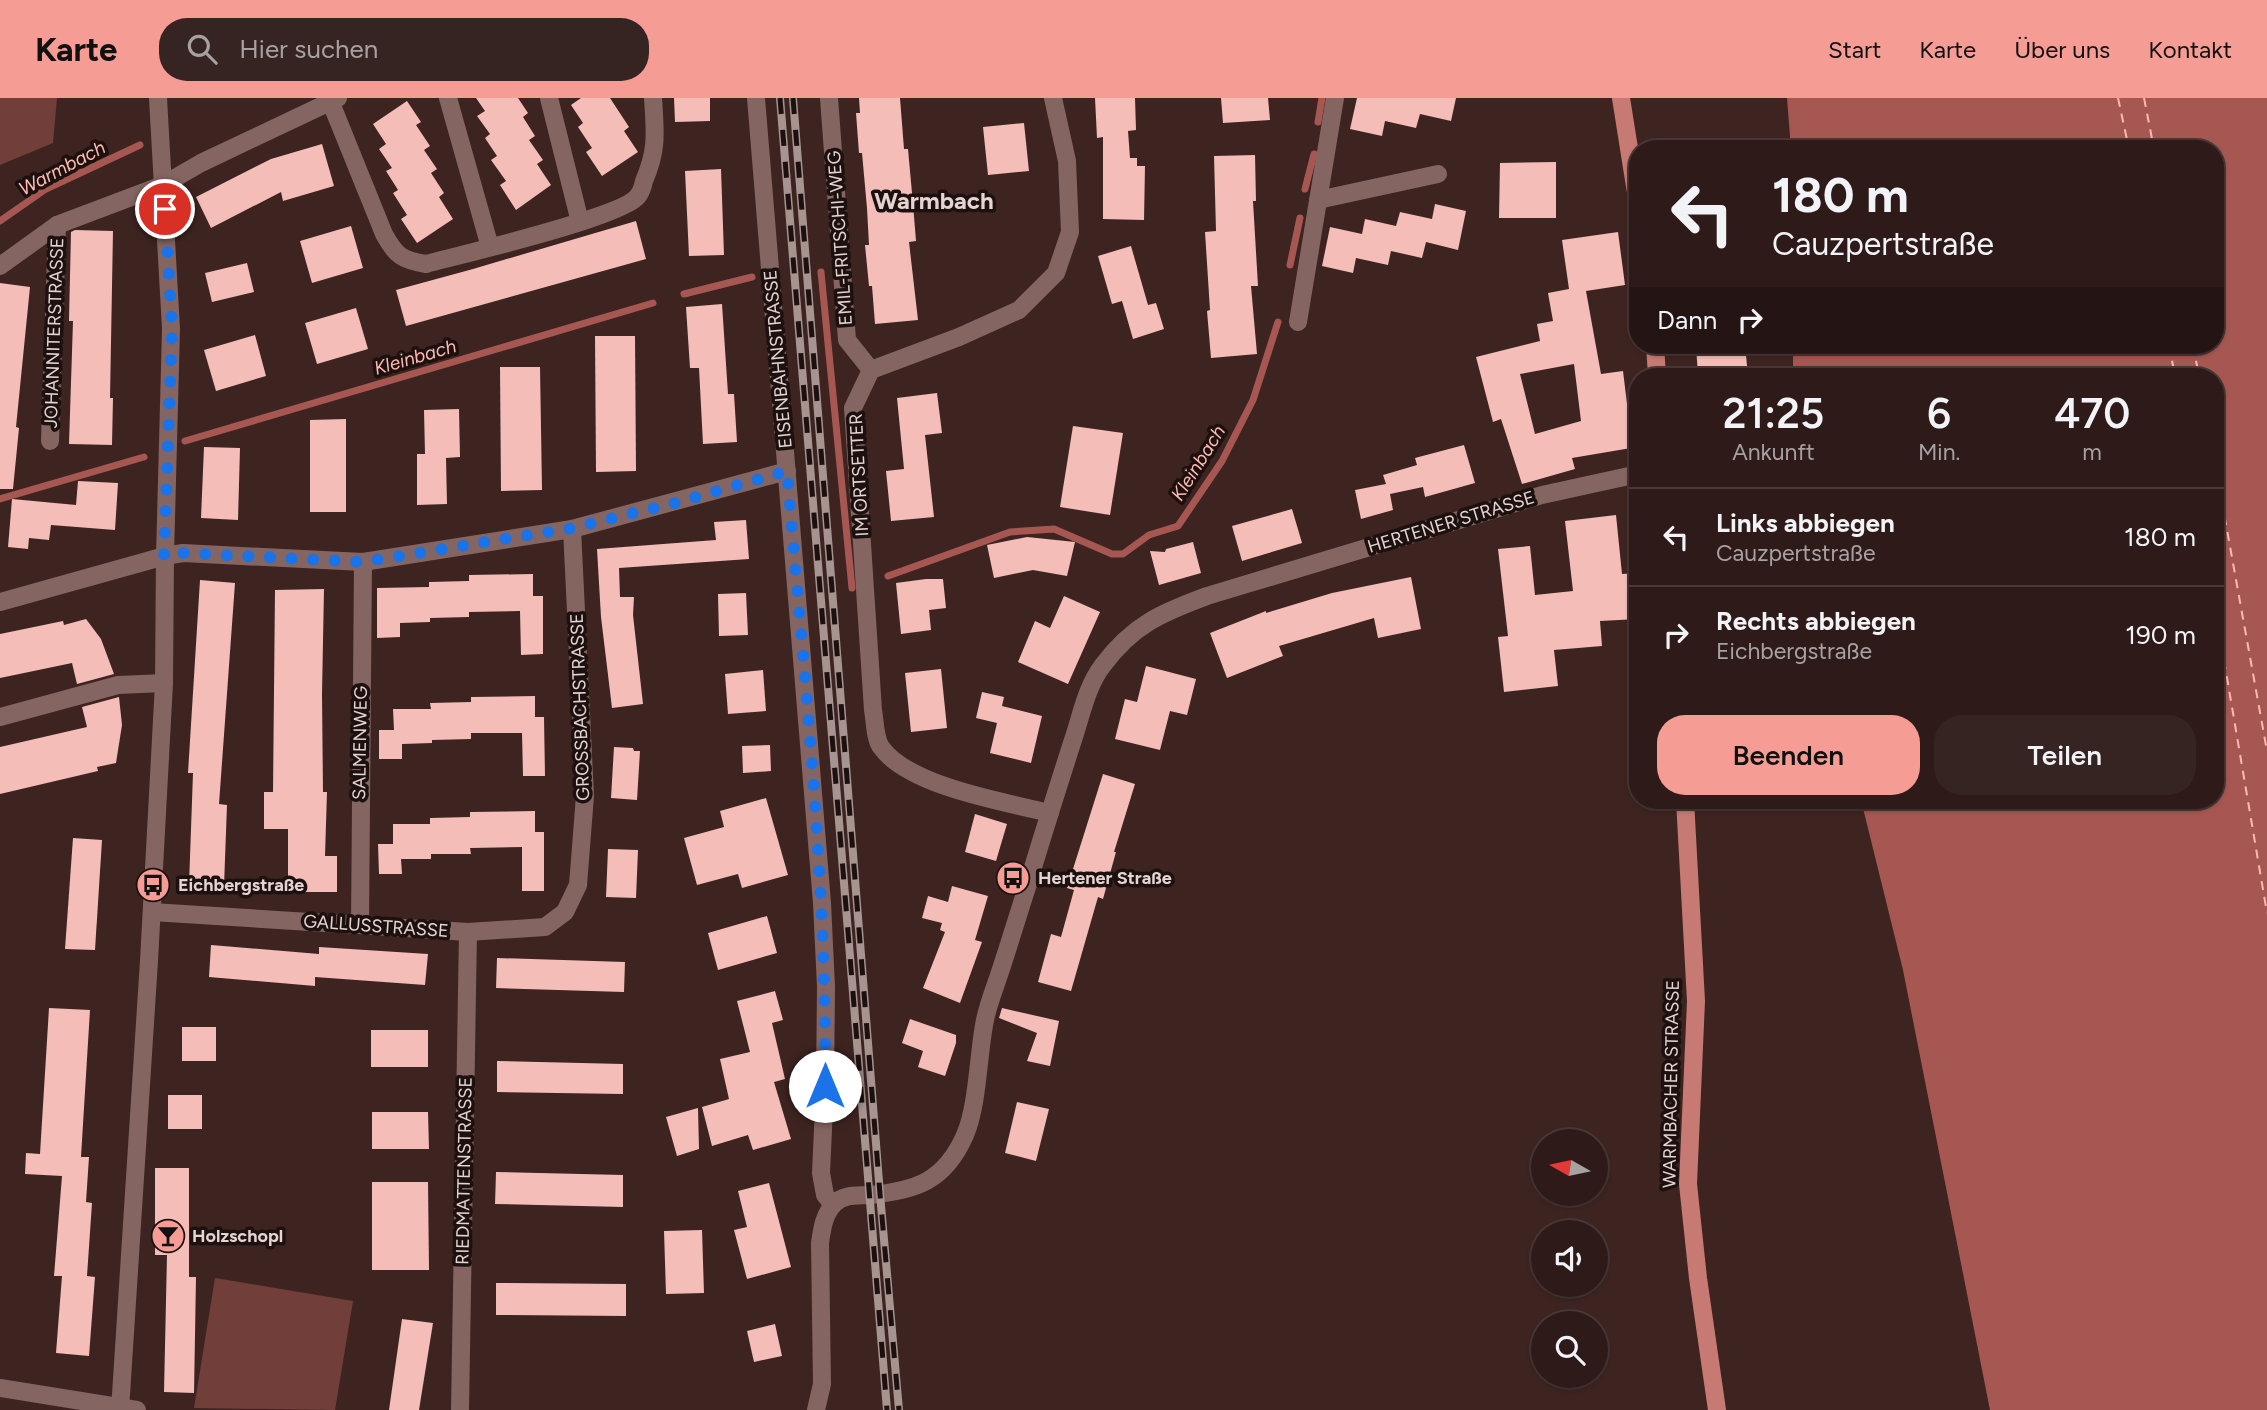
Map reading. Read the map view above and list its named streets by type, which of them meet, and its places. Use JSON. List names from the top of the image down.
{
  "streets": {
    "main road": ["WARMBACHER STRASSE"],
    "street": [
      "EMIL-FRITSCHI-WEG",
      "JOHANNITERSTRASSE",
      "EISENBAHNSTRASSE",
      "IM ORTSETTER",
      "HERTENER STRASSE",
      "GROSSBACHSTRASSE",
      "SALMENWEG",
      "GALLUSSTRASSE",
      "RIEDMATTENSTRASSE"
    ]
  },
  "crossings": [
    ["EMIL-FRITSCHI-WEG", "IM ORTSETTER"],
    ["EISENBAHNSTRASSE", "HERTENER STRASSE"],
    ["IM ORTSETTER", "HERTENER STRASSE"],
    ["GROSSBACHSTRASSE", "GALLUSSTRASSE"],
    ["SALMENWEG", "GALLUSSTRASSE"],
    ["GALLUSSTRASSE", "RIEDMATTENSTRASSE"]
  ],
  "districts": ["Warmbach"],
  "water": ["Warmbach", "Kleinbach"],
  "places": {
    "bus stop": ["Hertener Straße", "Eichbergstraße"],
    "bar": ["Holzschopl"]
  },
  "north": "left",
  "page": {
    "header": "Karte",
    "search": "Hier suchen",
    "nav": [
      "Start",
      "Karte",
      "Über uns",
      "Kontakt"
    ],
    "turn": ["180 m", "Cauzpertstraße"],
    "then": "Dann",
    "eta": [
      "21:25",
      "Ankunft",
      "6",
      "Min.",
      "470",
      "m"
    ],
    "list": [
      {
        "name": "Links abbiegen",
        "note": "Cauzpertstraße",
        "value": "180 m"
      },
      {
        "name": "Rechts abbiegen",
        "note": "Eichbergstraße",
        "value": "190 m"
      }
    ],
    "buttons": ["Beenden", "Teilen"]
  }
}
